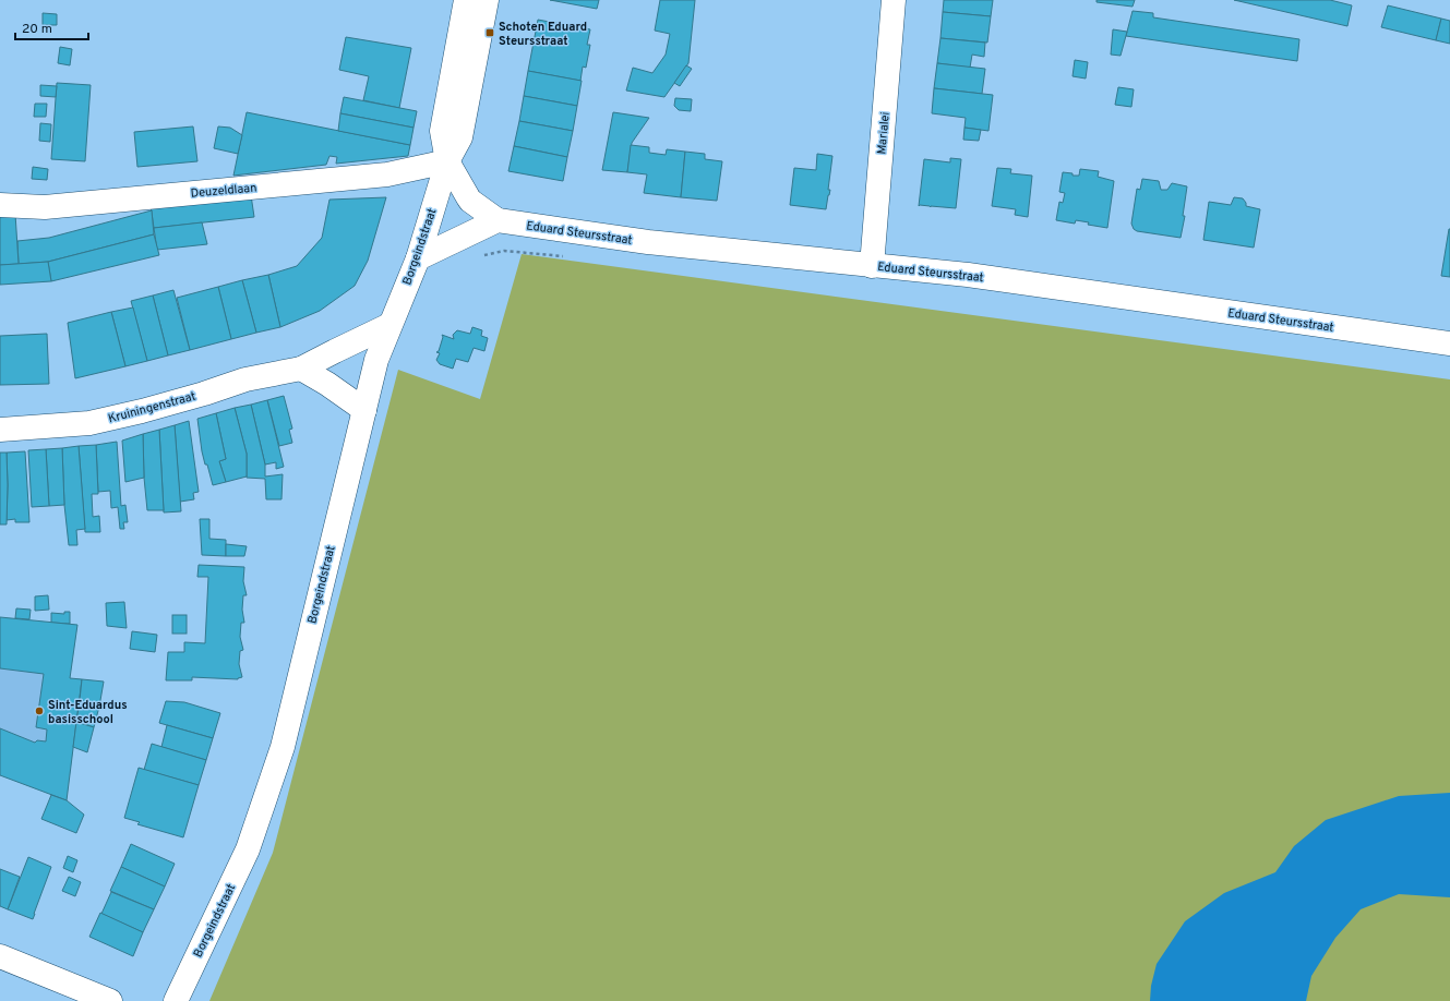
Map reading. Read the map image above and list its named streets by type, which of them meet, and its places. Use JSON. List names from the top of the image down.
{
  "streets": {
    "street": [
      "Marialei",
      "Deuzeldlaan",
      "Eduard Steursstraat",
      "Borgeindstraat",
      "Kruiningenstraat"
    ]
  },
  "crossings": [
    ["Marialei", "Eduard Steursstraat"],
    ["Deuzeldlaan", "Borgeindstraat"],
    ["Borgeindstraat", "Kruiningenstraat"]
  ],
  "places": {
    "transit": ["Schoten Eduard Steursstraat"],
    "other": ["Sint-Eduardus basisschool"]
  },
  "scale_bar": "20 m"
}
